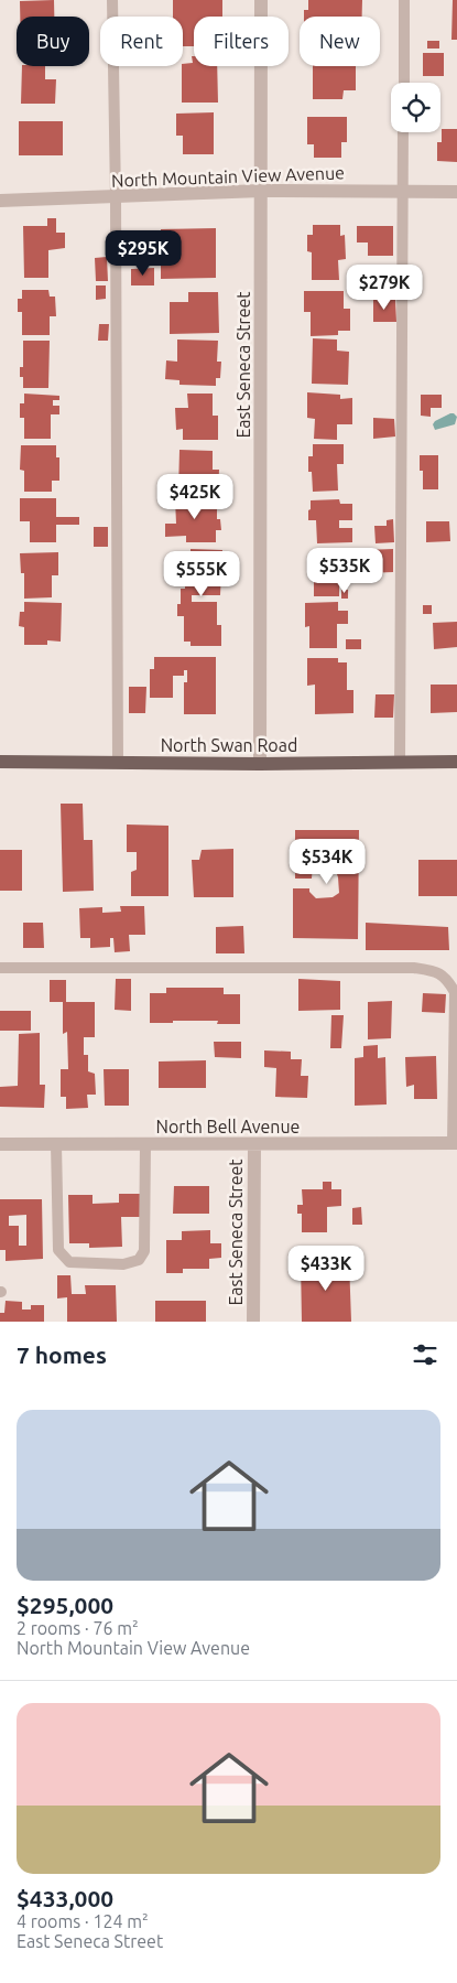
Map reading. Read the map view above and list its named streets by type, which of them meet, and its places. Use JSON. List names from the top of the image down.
{
  "streets": {
    "main road": ["North Swan Road"],
    "street": ["North Mountain View Avenue", "East Seneca Street", "North Bell Avenue"]
  },
  "crossings": [
    ["North Mountain View Avenue", "East Seneca Street"],
    ["East Seneca Street", "North Swan Road"],
    ["East Seneca Street", "North Bell Avenue"]
  ],
  "page": {
    "chip": [
      "Buy",
      "Rent",
      "Filters",
      "New"
    ],
    "price": [
      "$295K",
      "$279K",
      "$425K",
      "$535K",
      "$555K",
      "$534K",
      "$433K"
    ],
    "heading": "7 homes",
    "list": [
      {
        "name": "$295,000",
        "note": "2 rooms · 76 m² · North Mountain View Avenue"
      },
      {
        "name": "$433,000",
        "note": "4 rooms · 124 m² · East Seneca Street"
      }
    ]
  }
}
